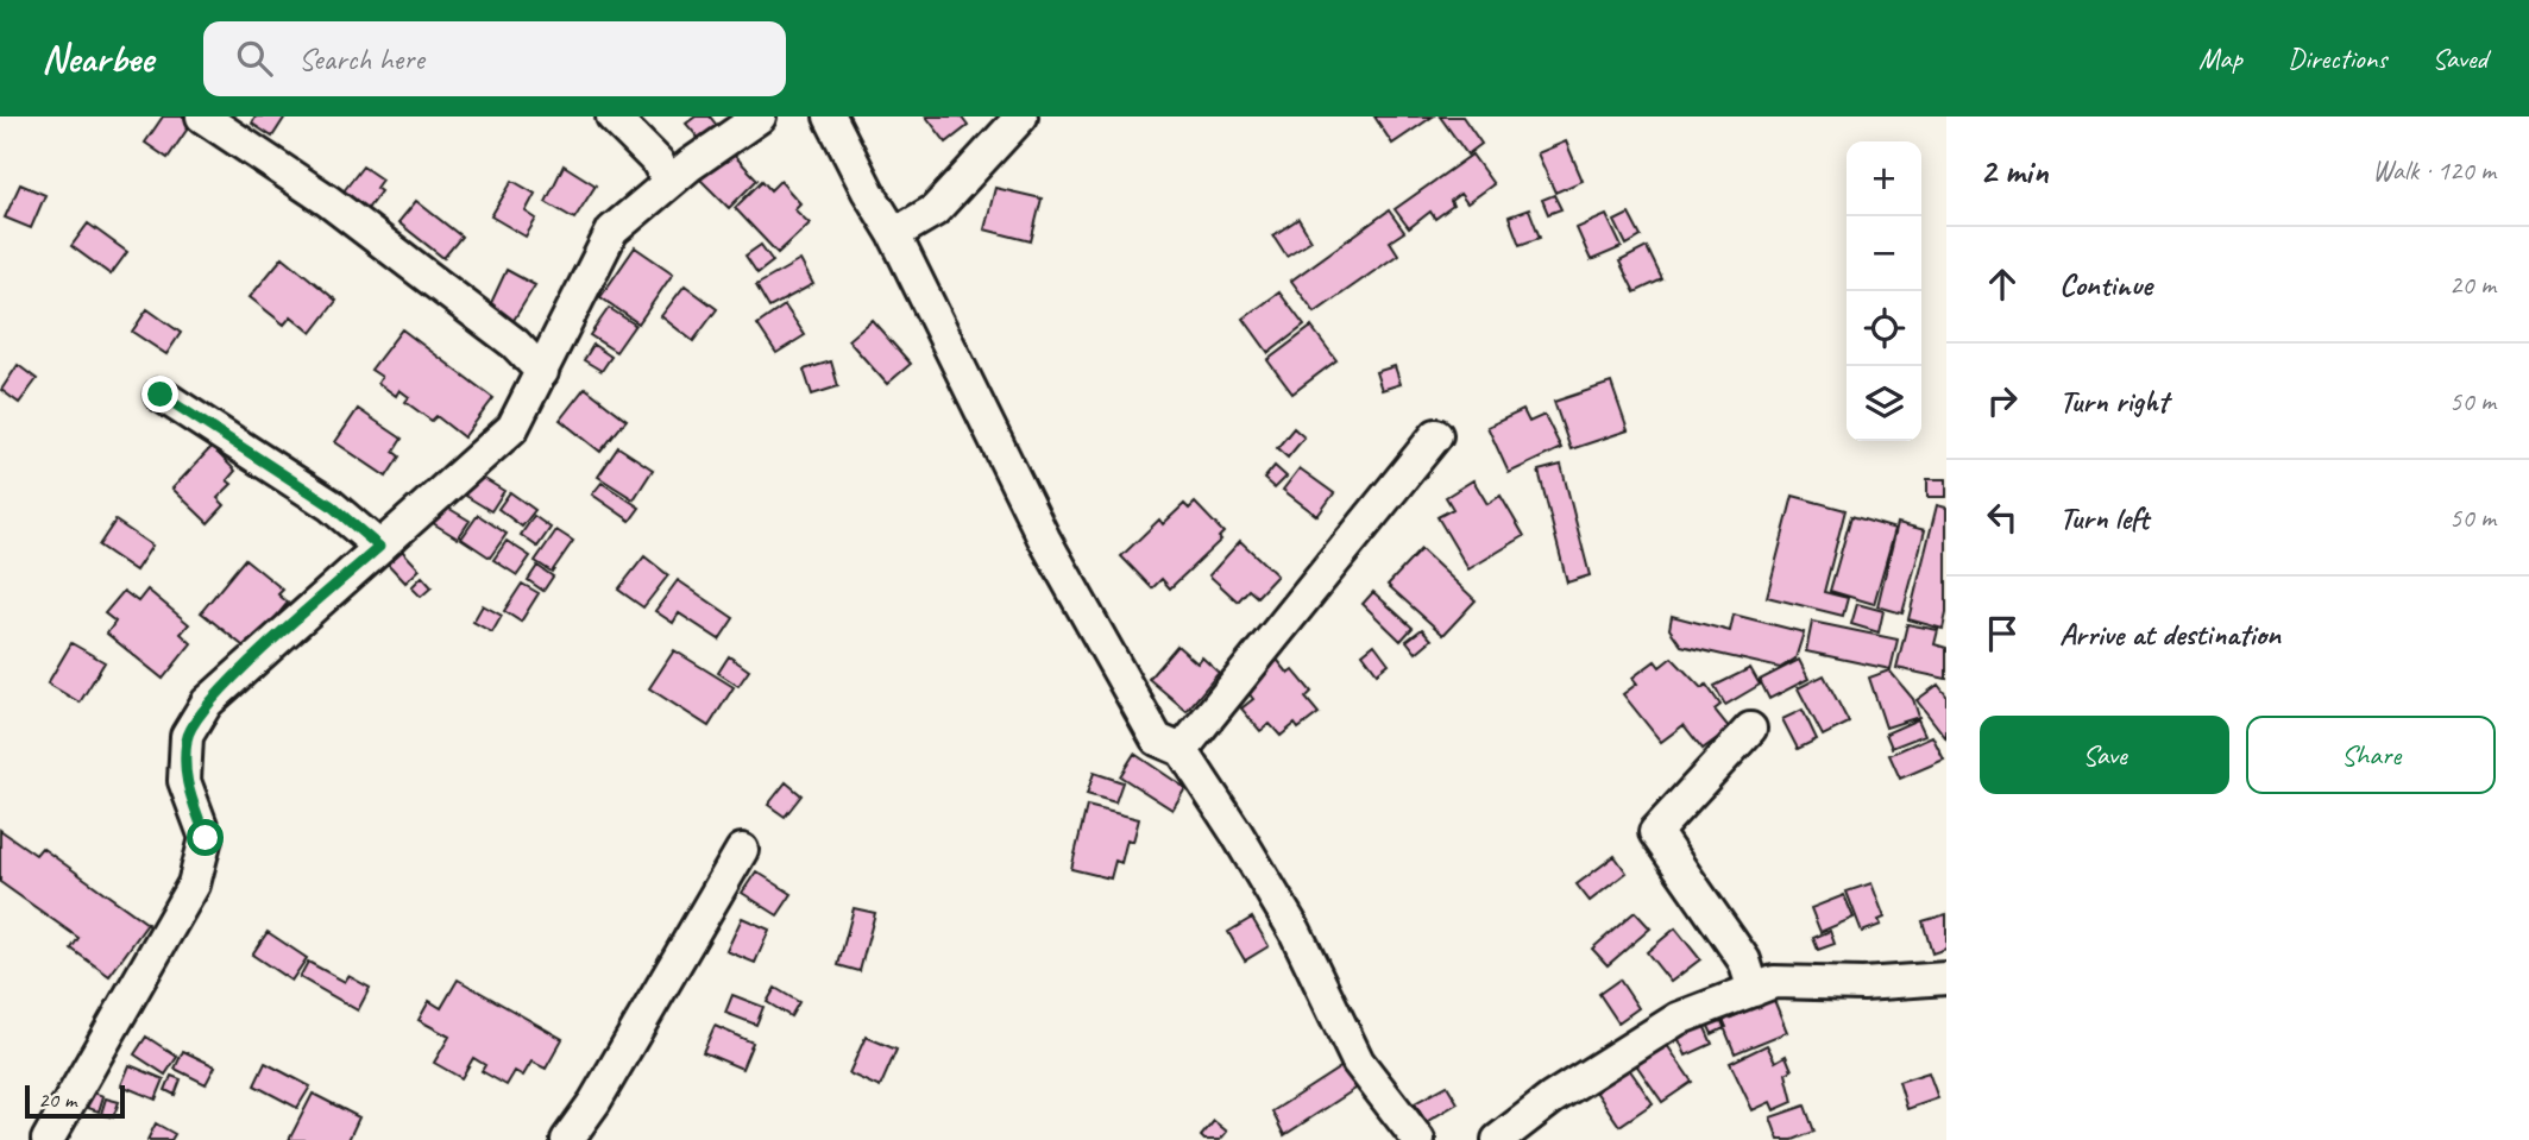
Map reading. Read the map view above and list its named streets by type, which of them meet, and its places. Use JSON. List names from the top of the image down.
{
  "scale_bar": "20 m",
  "page": {
    "header": "Nearbee",
    "search": "Search here",
    "nav": ["Map", "Directions", "Saved"],
    "heading": ["2 min", "Walk · 120 m"],
    "map_buttons": ["+", "−"],
    "list": [
      ["Continue", "20 m"],
      ["Turn right", "50 m"],
      ["Turn left", "50 m"],
      "Arrive at destination"
    ],
    "buttons": ["Save", "Share"],
    "scale": "20 m"
  }
}
